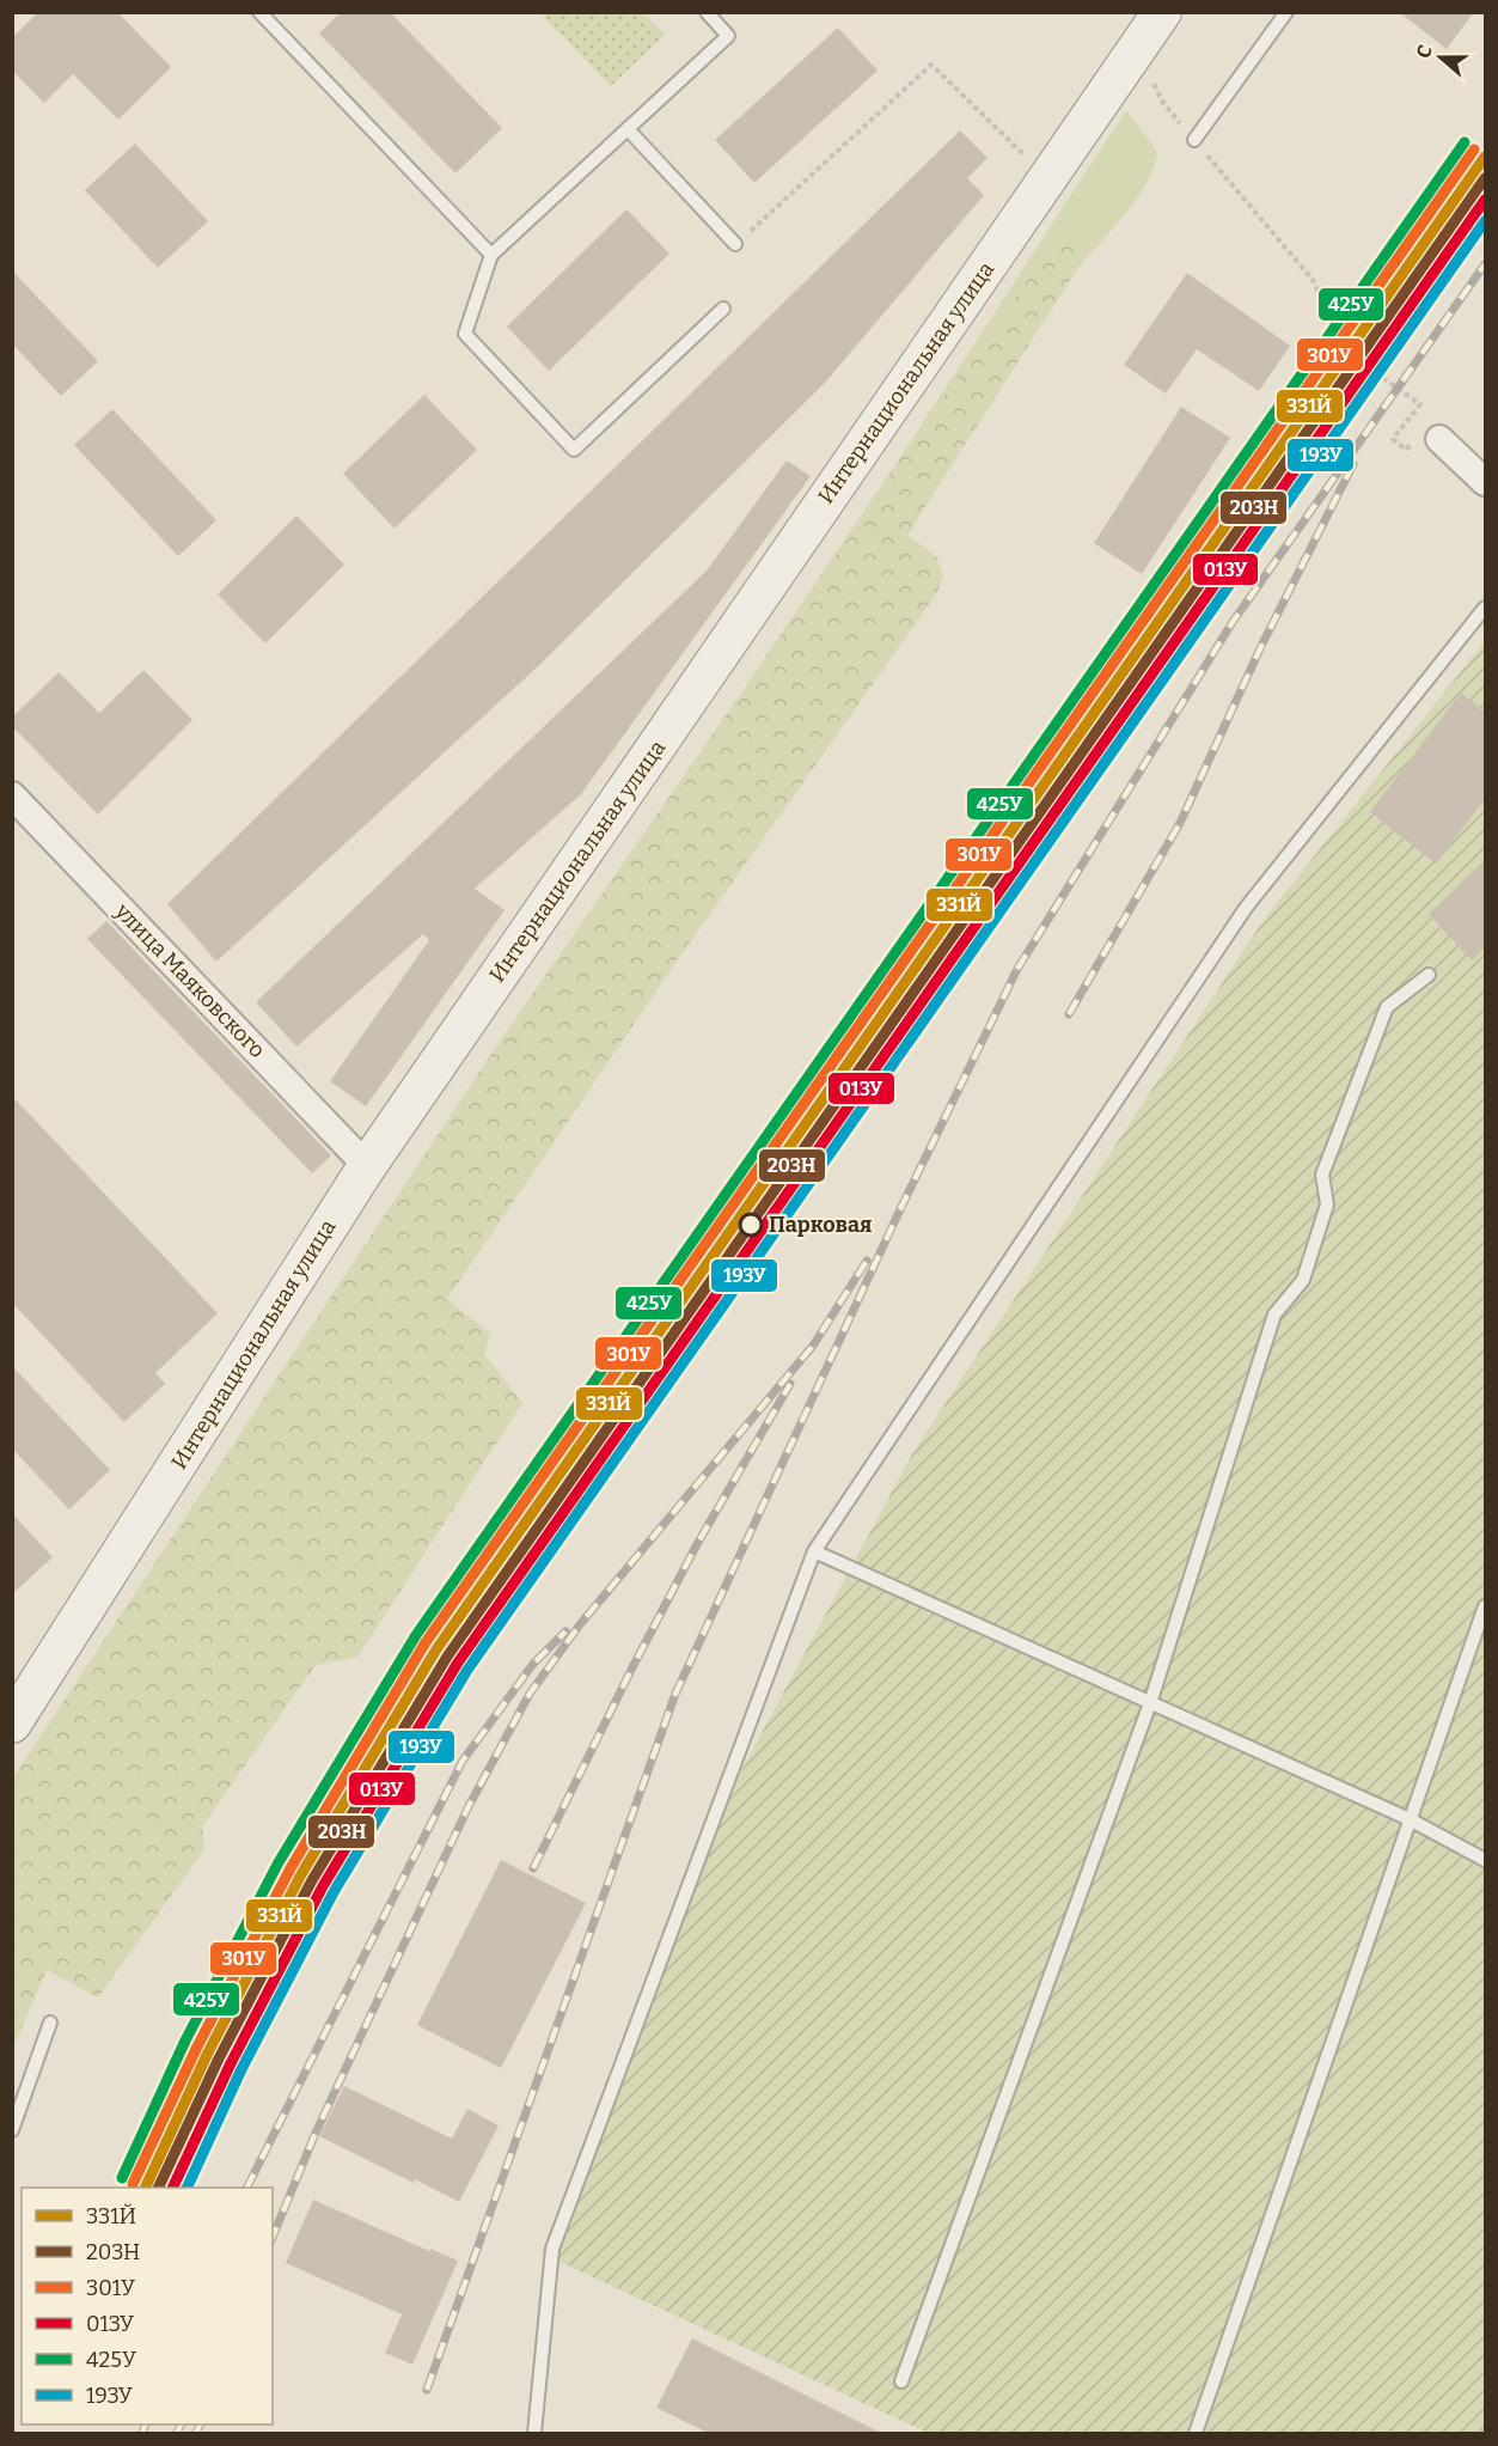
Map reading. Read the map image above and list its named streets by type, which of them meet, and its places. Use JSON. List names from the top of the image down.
{
  "streets": {
    "main road": ["Интернациональная улица"],
    "street": ["улица Маяковского"]
  },
  "crossings": [
    ["Интернациональная улица", "улица Маяковского"]
  ],
  "places": ["Парковая"],
  "lines": [
    "transit line 425У",
    "transit line 301У",
    "transit line 331Й",
    "transit line 203Н",
    "transit line 013У",
    "transit line 193У"
  ],
  "legend": [
    "331Й",
    "203Н",
    "301У",
    "013У",
    "425У",
    "193У"
  ],
  "north": "left"
}
